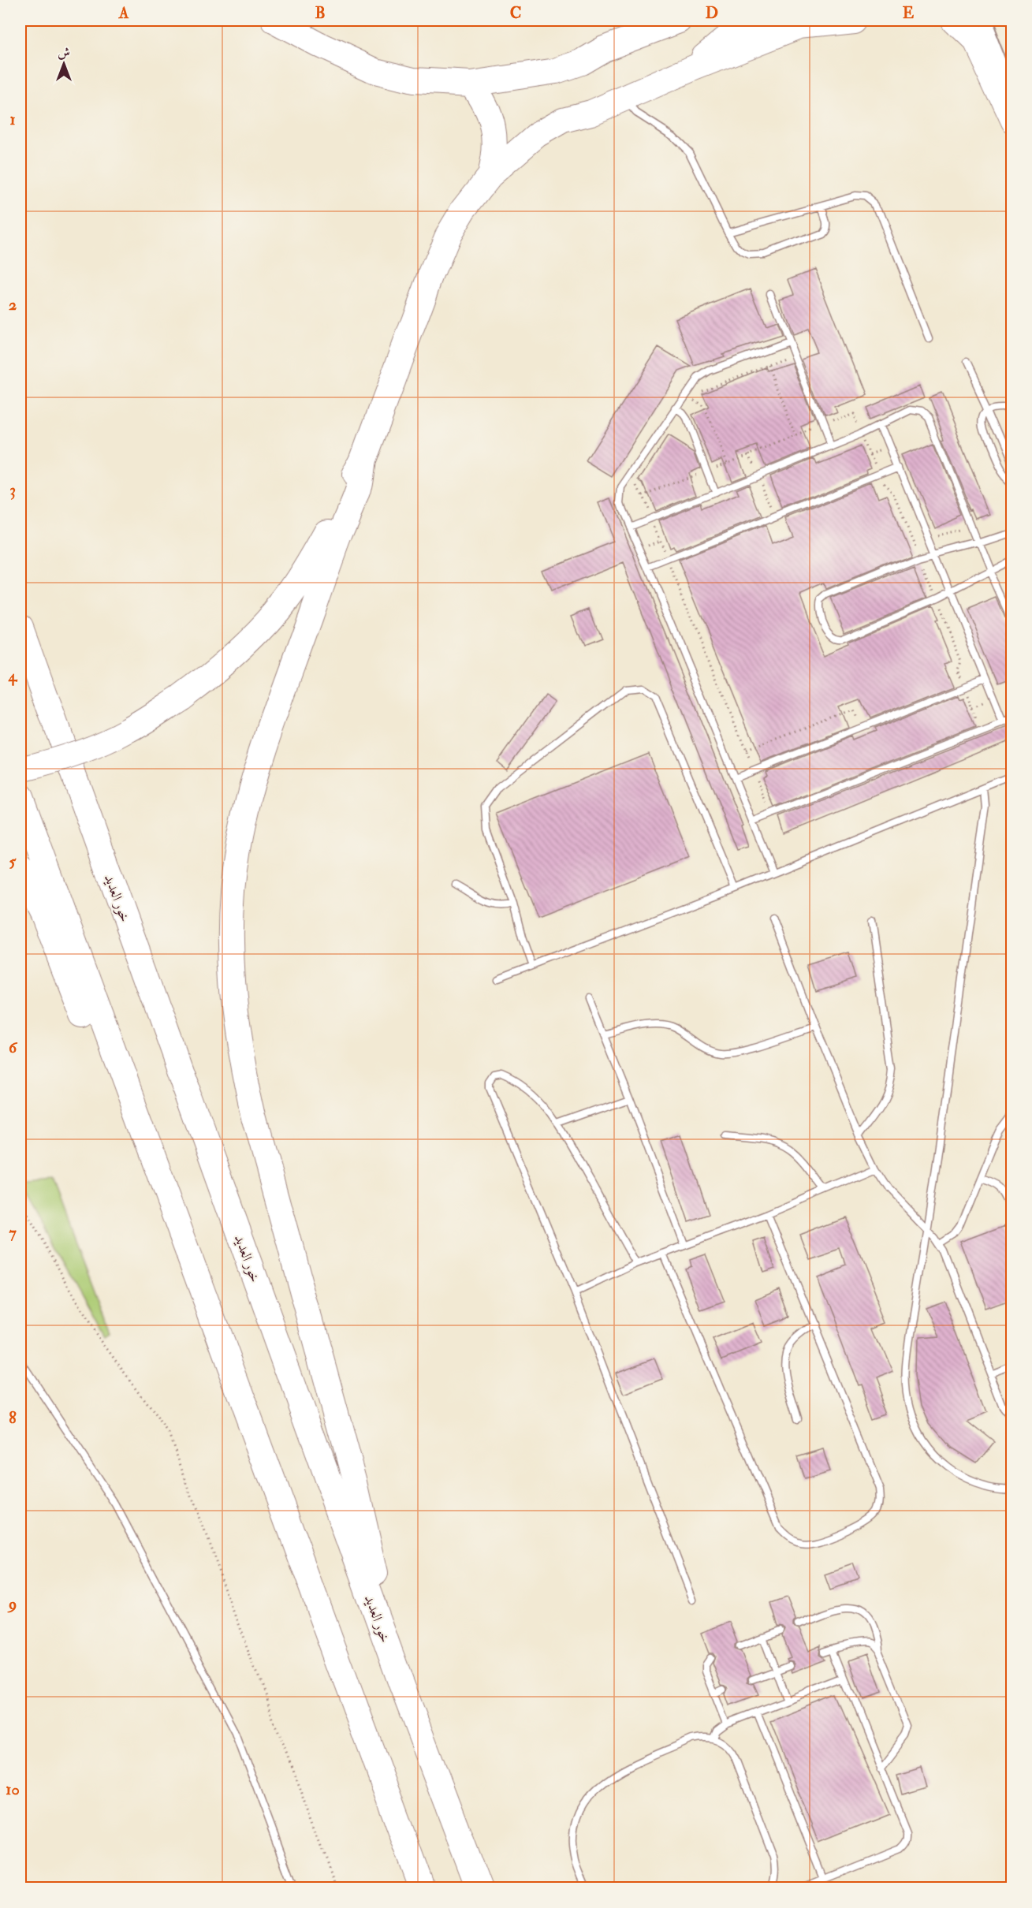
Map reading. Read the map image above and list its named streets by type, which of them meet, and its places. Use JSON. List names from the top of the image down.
{
  "streets": {
    "highway": ["خور العديد"]
  },
  "north": "top",
  "grid": {
    "columns": [
      "A",
      "B",
      "C",
      "D",
      "E"
    ],
    "rows": [
      "1",
      "2",
      "3",
      "4",
      "5",
      "6",
      "7",
      "8",
      "9",
      "10"
    ]
  }
}
